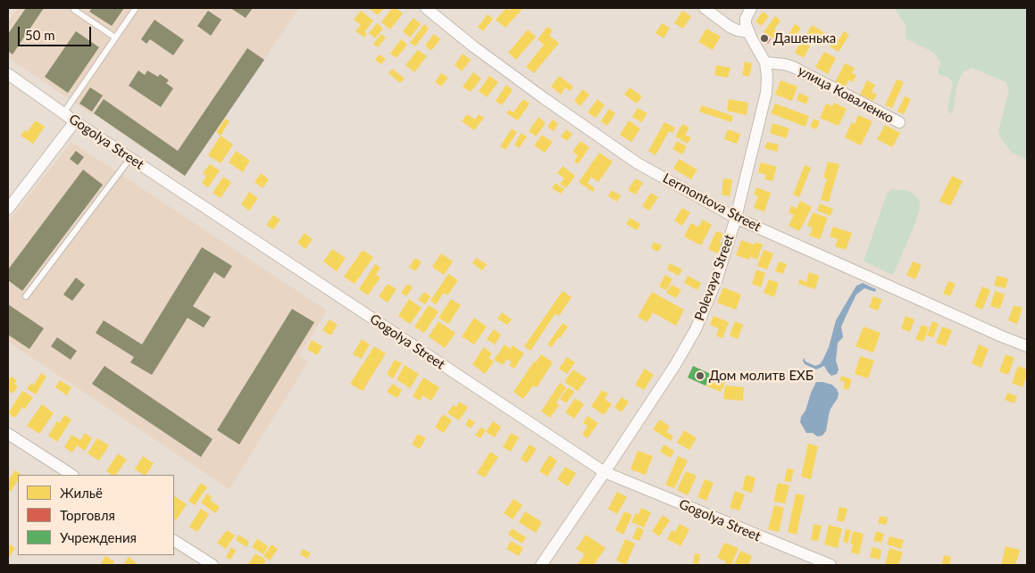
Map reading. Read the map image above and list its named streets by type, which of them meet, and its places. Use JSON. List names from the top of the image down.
{
  "streets": {
    "street": [
      "улица Коваленко",
      "Gogolya Street",
      "Lermontova Street",
      "Polevaya Street"
    ]
  },
  "crossings": [
    ["улица Коваленко", "Polevaya Street"],
    ["Gogolya Street", "Polevaya Street"],
    ["Lermontova Street", "Polevaya Street"]
  ],
  "places": ["Дашенька", "Дом молитв ЕХБ"],
  "legend": ["Жильё", "Торговля", "Учреждения"],
  "scale_bar": "50 m"
}
